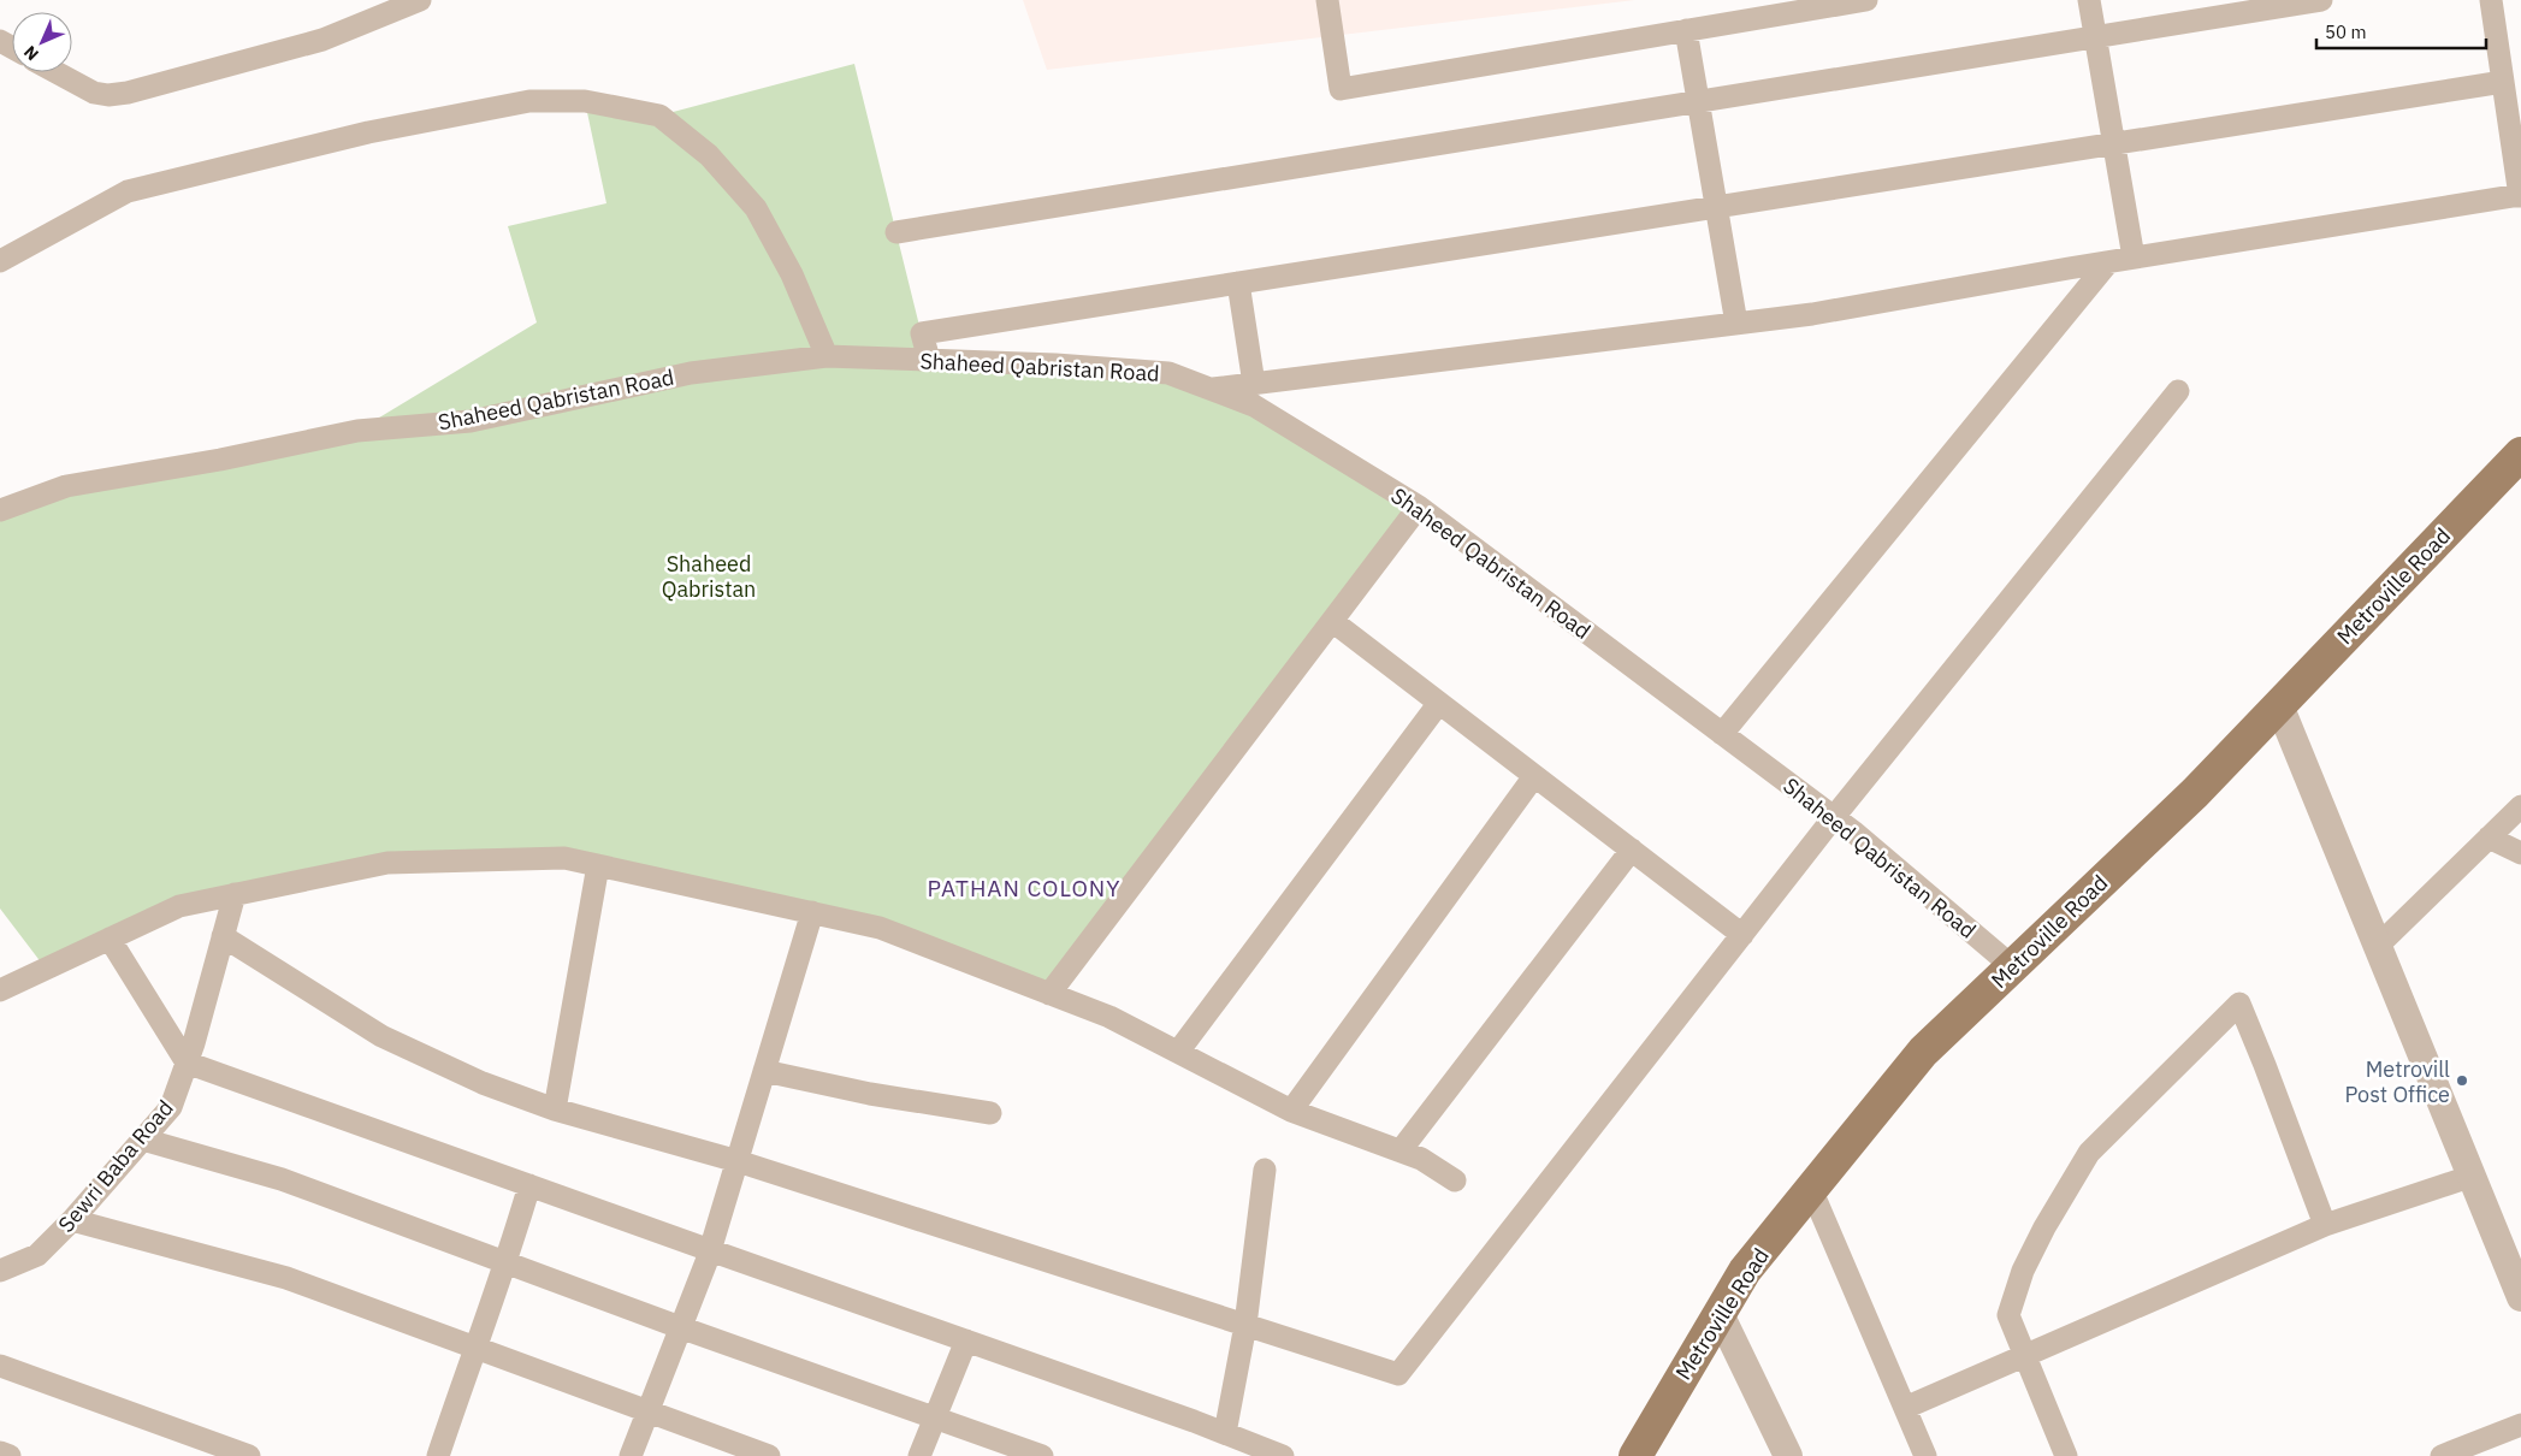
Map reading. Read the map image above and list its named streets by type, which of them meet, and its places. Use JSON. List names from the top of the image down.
{
  "streets": {
    "main road": ["Metroville Road"],
    "street": ["Shaheed Qabristan Road", "Sewri Baba Road"]
  },
  "crossings": [
    ["Shaheed Qabristan Road", "Metroville Road"]
  ],
  "districts": ["PATHAN COLONY"],
  "parks": ["Shaheed Qabristan"],
  "places": ["Metrovill Post Office"],
  "scale_bar": "50 m",
  "north": "bottom left"
}
